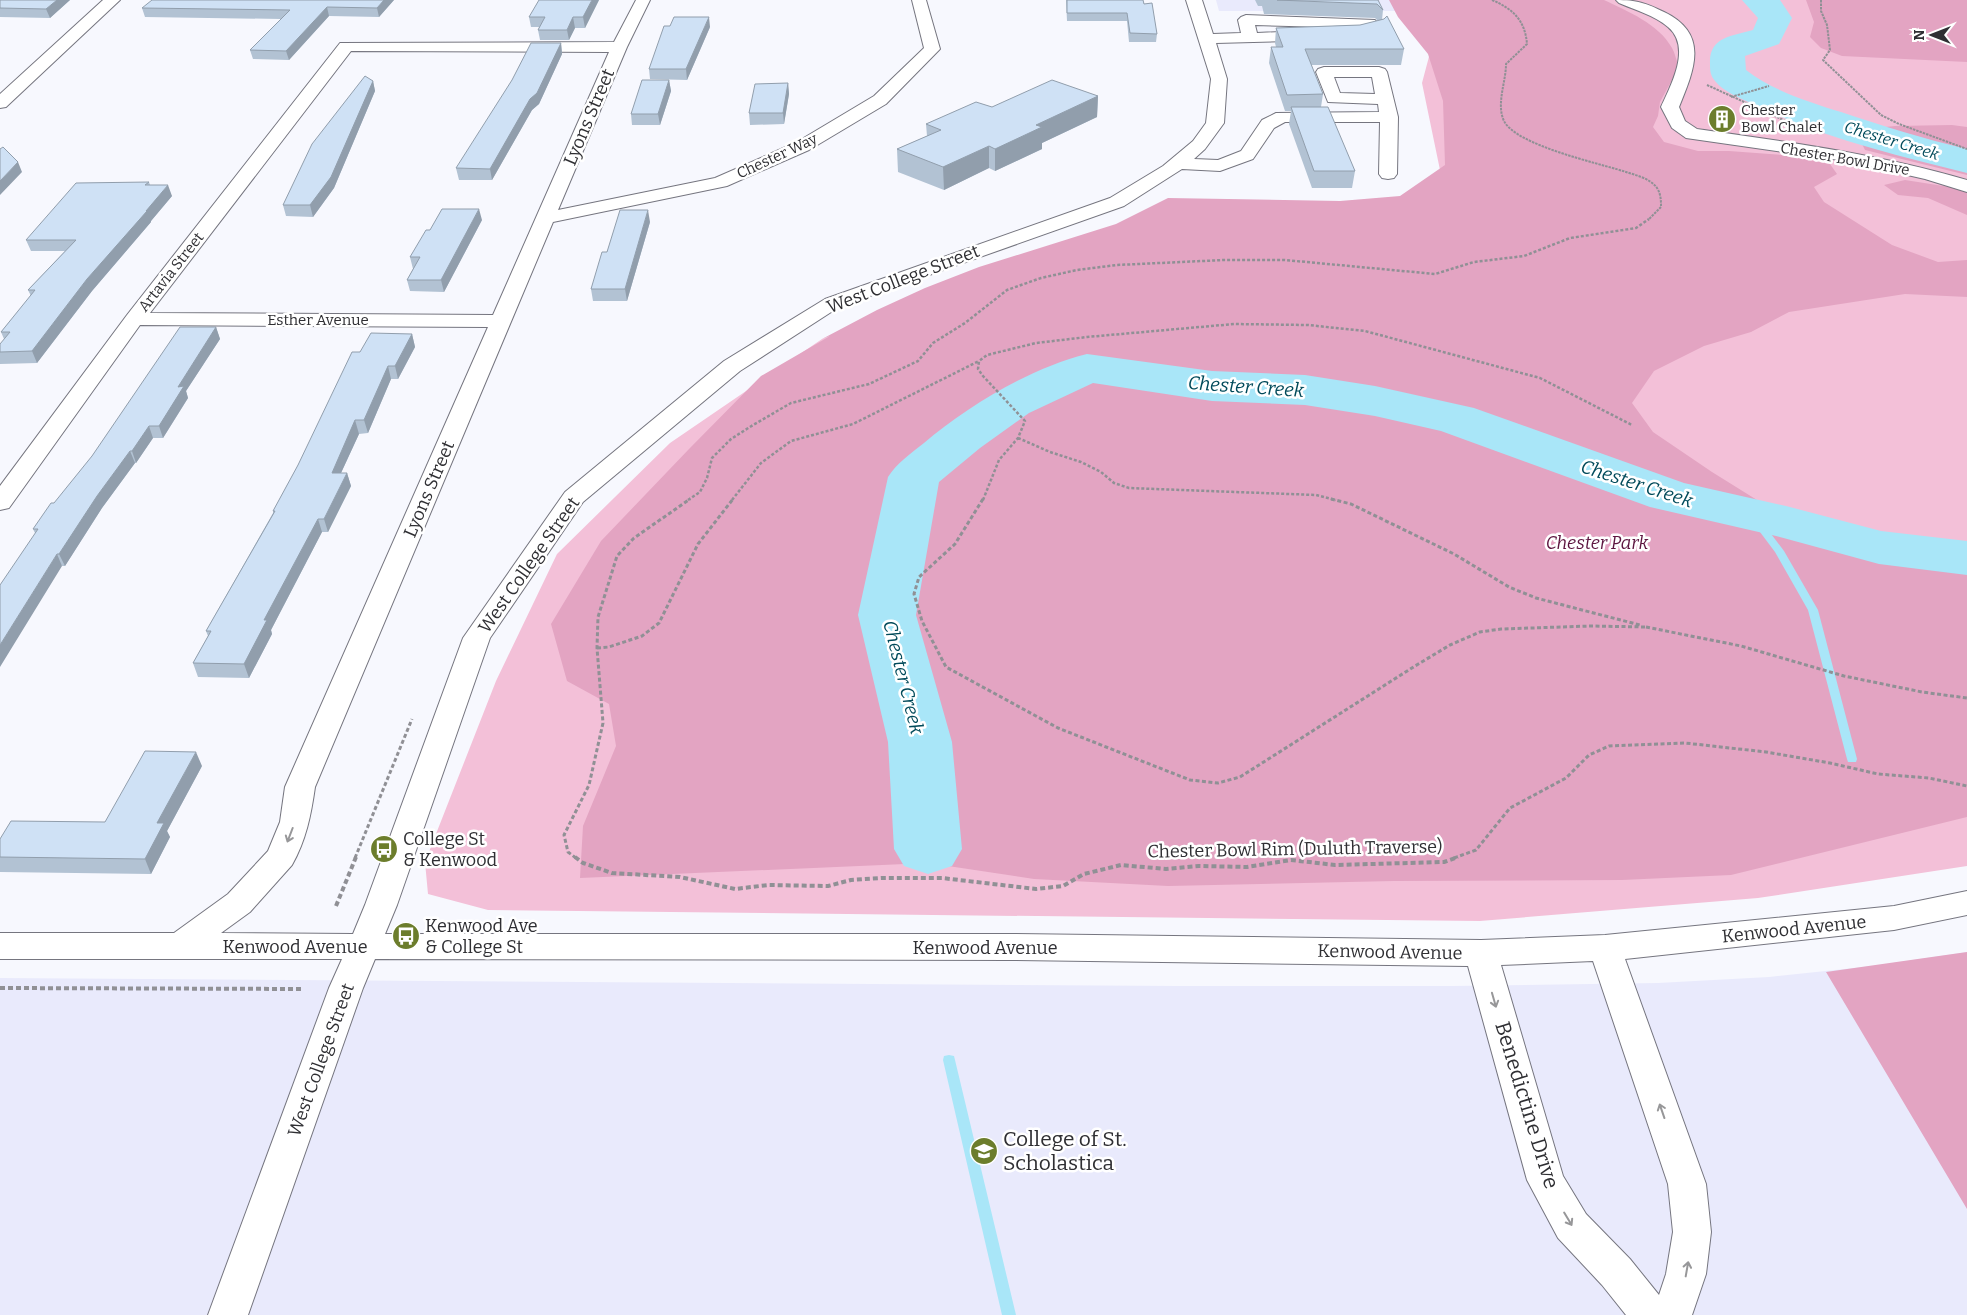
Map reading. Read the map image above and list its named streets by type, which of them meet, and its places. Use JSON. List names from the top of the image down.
{
  "streets": {
    "street": [
      "Lyons Street",
      "Chester Way",
      "Chester Bowl Drive",
      "Artavia Street",
      "West College Street",
      "Esther Avenue",
      "Kenwood Avenue",
      "Benedictine Drive"
    ],
    "path": ["Chester Bowl Rim (Duluth Traverse)"]
  },
  "crossings": [
    ["Lyons Street", "Chester Way"],
    ["Lyons Street", "Artavia Street"],
    ["Lyons Street", "Esther Avenue"],
    ["Lyons Street", "Kenwood Avenue"],
    ["Artavia Street", "Esther Avenue"],
    ["West College Street", "Kenwood Avenue"],
    ["Kenwood Avenue", "Benedictine Drive"]
  ],
  "one_way": ["Lyons Street"],
  "water": ["Chester Creek"],
  "parks": ["Chester Park"],
  "places": {
    "building": ["Chester Bowl Chalet"],
    "bus stop": ["College St & Kenwood", "Kenwood Ave & College St"],
    "school or university": ["College of St. Scholastica"]
  },
  "north": "left"
}
